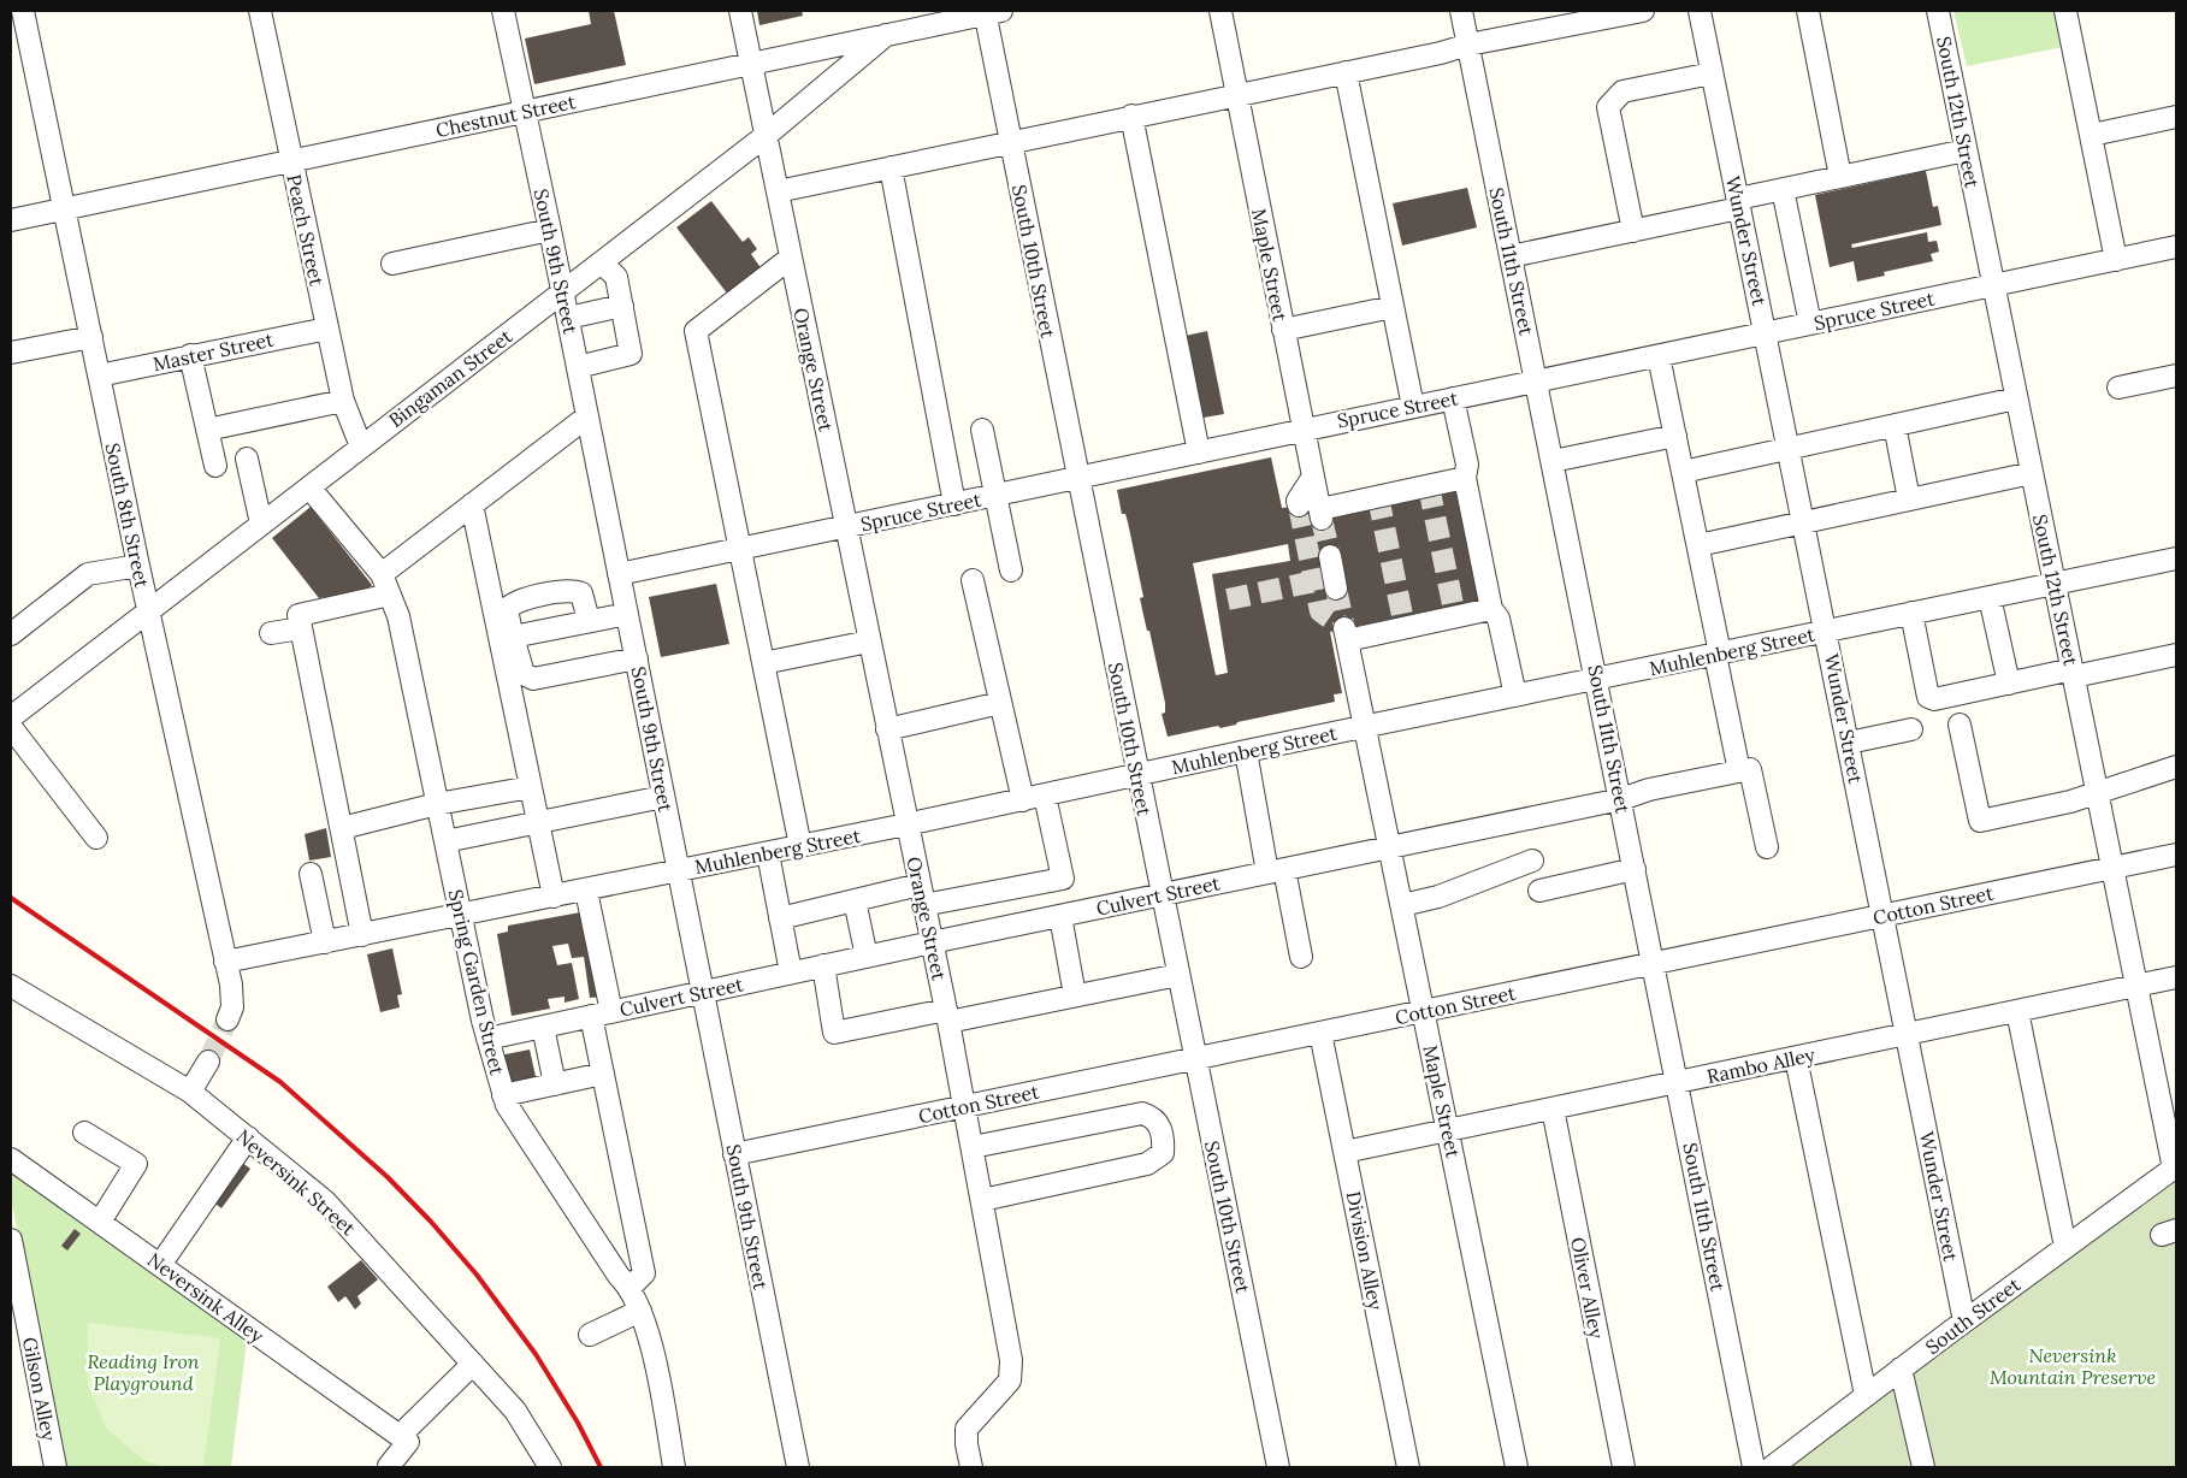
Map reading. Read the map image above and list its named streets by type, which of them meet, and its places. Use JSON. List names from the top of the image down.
{
  "streets": {
    "street": [
      "South 12th Street",
      "Chestnut Street",
      "Peach Street",
      "Wunder Street",
      "South 9th Street",
      "South 10th Street",
      "South 11th Street",
      "Maple Street",
      "Spruce Street",
      "Master Street",
      "Orange Street",
      "Bingaman Street",
      "South 8th Street",
      "Muhlenberg Street",
      "Culvert Street",
      "Cotton Street",
      "Spring Garden Street",
      "Rambo Alley",
      "Neversink Street",
      "Division Alley",
      "Oliver Alley",
      "Neversink Alley",
      "South Street",
      "Gilson Alley"
    ]
  },
  "crossings": [
    ["South 12th Street", "Spruce Street"],
    ["South 12th Street", "Muhlenberg Street"],
    ["South 12th Street", "Cotton Street"],
    ["South 12th Street", "Rambo Alley"],
    ["South 12th Street", "South Street"],
    ["Chestnut Street", "Peach Street"],
    ["Chestnut Street", "South 9th Street"],
    ["Chestnut Street", "South 10th Street"],
    ["Chestnut Street", "Orange Street"],
    ["Chestnut Street", "Bingaman Street"],
    ["Chestnut Street", "South 8th Street"],
    ["Peach Street", "Master Street"],
    ["Peach Street", "Bingaman Street"],
    ["Wunder Street", "Spruce Street"],
    ["Wunder Street", "Muhlenberg Street"],
    ["Wunder Street", "Cotton Street"],
    ["Wunder Street", "Rambo Alley"],
    ["Wunder Street", "South Street"],
    ["South 9th Street", "Spruce Street"],
    ["South 9th Street", "Bingaman Street"],
    ["South 9th Street", "Muhlenberg Street"],
    ["South 9th Street", "Culvert Street"],
    ["South 9th Street", "Cotton Street"],
    ["South 10th Street", "Spruce Street"],
    ["South 10th Street", "Muhlenberg Street"],
    ["South 10th Street", "Culvert Street"],
    ["South 10th Street", "Cotton Street"],
    ["South 11th Street", "Spruce Street"],
    ["South 11th Street", "Muhlenberg Street"],
    ["South 11th Street", "Culvert Street"],
    ["South 11th Street", "Cotton Street"],
    ["South 11th Street", "Rambo Alley"],
    ["Maple Street", "Spruce Street"],
    ["Maple Street", "Muhlenberg Street"],
    ["Maple Street", "Culvert Street"],
    ["Maple Street", "Cotton Street"],
    ["Maple Street", "Rambo Alley"],
    ["Spruce Street", "Orange Street"],
    ["Master Street", "South 8th Street"],
    ["Orange Street", "Bingaman Street"],
    ["Orange Street", "Muhlenberg Street"],
    ["Orange Street", "Culvert Street"],
    ["Orange Street", "Cotton Street"],
    ["Bingaman Street", "South 8th Street"],
    ["Bingaman Street", "Spring Garden Street"],
    ["South 8th Street", "Muhlenberg Street"],
    ["Muhlenberg Street", "Spring Garden Street"],
    ["Culvert Street", "Spring Garden Street"],
    ["Cotton Street", "Division Alley"],
    ["Rambo Alley", "Division Alley"],
    ["Rambo Alley", "Oliver Alley"]
  ],
  "parks": ["Neversink Mountain Preserve", "Reading Iron Playground"]
}
